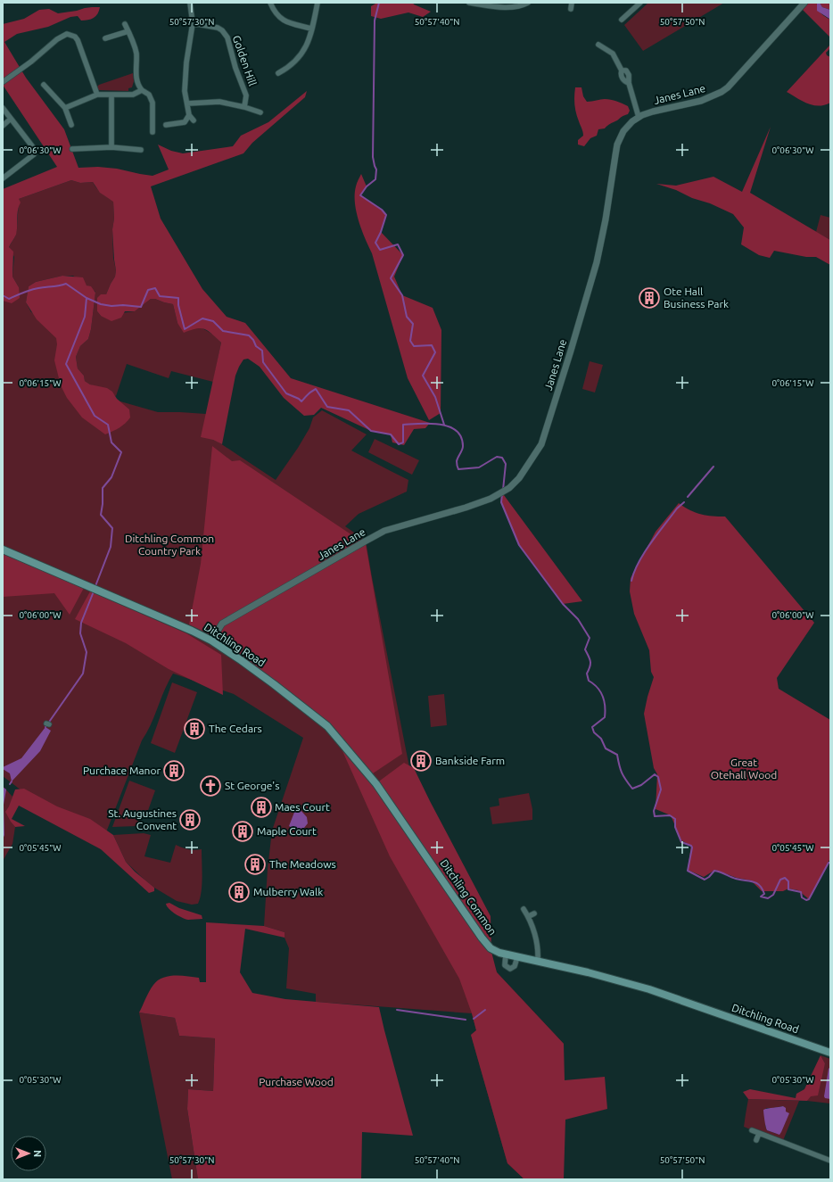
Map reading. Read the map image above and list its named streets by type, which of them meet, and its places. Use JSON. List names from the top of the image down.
{
  "streets": {
    "main road": ["Ditchling Road", "Ditchling Common"],
    "street": ["Golden Hill", "Janes Lane"]
  },
  "crossings": [
    ["Janes Lane", "Ditchling Road"],
    ["Ditchling Road", "Ditchling Common"]
  ],
  "parks": ["Ditchling Common Country Park", "Great Otehall Wood", "Purchase Wood"],
  "places": {
    "building": [
      "Ote Hall Business Park",
      "The Cedars",
      "Bankside Farm",
      "Purchace Manor",
      "Maes Court",
      "St. Augustines Convent",
      "Maple Court",
      "The Meadows",
      "Mulberry Walk"
    ],
    "church": ["St George's"]
  },
  "north": "right",
  "coordinates": [
    "50°57'30\"N",
    "50°57'40\"N",
    "50°57'50\"N",
    "0°06'30\"W",
    "0°06'15\"W",
    "0°06'00\"W",
    "0°05'45\"W",
    "0°05'30\"W"
  ]
}
